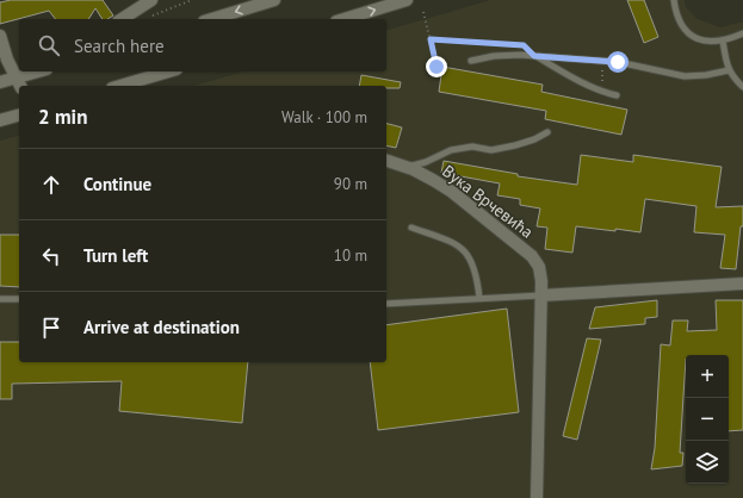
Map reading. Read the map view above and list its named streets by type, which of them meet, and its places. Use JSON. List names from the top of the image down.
{
  "streets": {
    "street": ["Вука Врчевића"]
  },
  "page": {
    "search": "Search here",
    "heading": ["2 min", "Walk · 100 m"],
    "list": [
      ["Continue", "90 m"],
      ["Turn left", "10 m"],
      "Arrive at destination"
    ],
    "map_buttons": ["+", "−"]
  }
}
